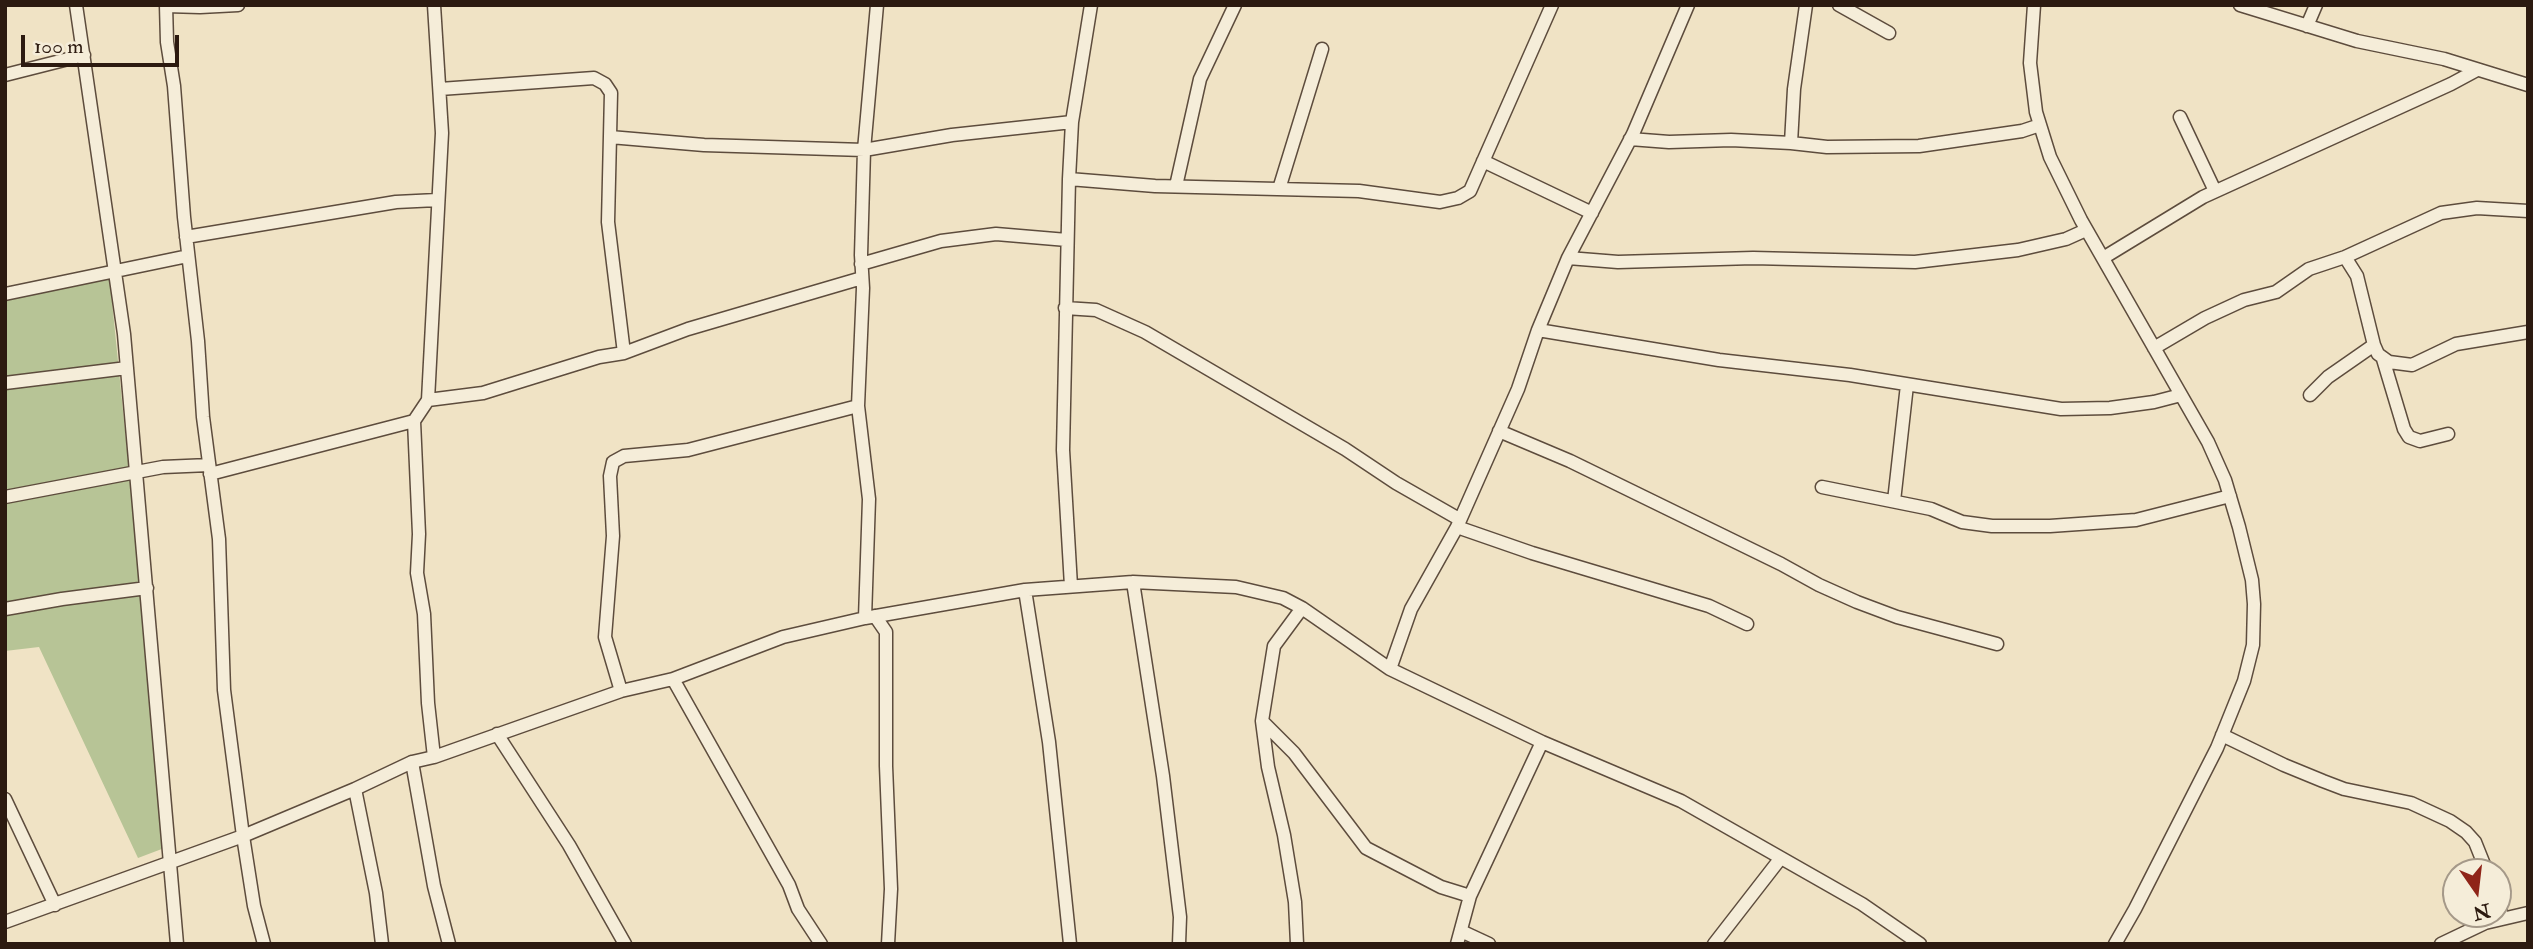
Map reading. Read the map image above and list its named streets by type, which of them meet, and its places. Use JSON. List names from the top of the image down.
{
  "scale_bar": "100 m",
  "north": "bottom"
}
